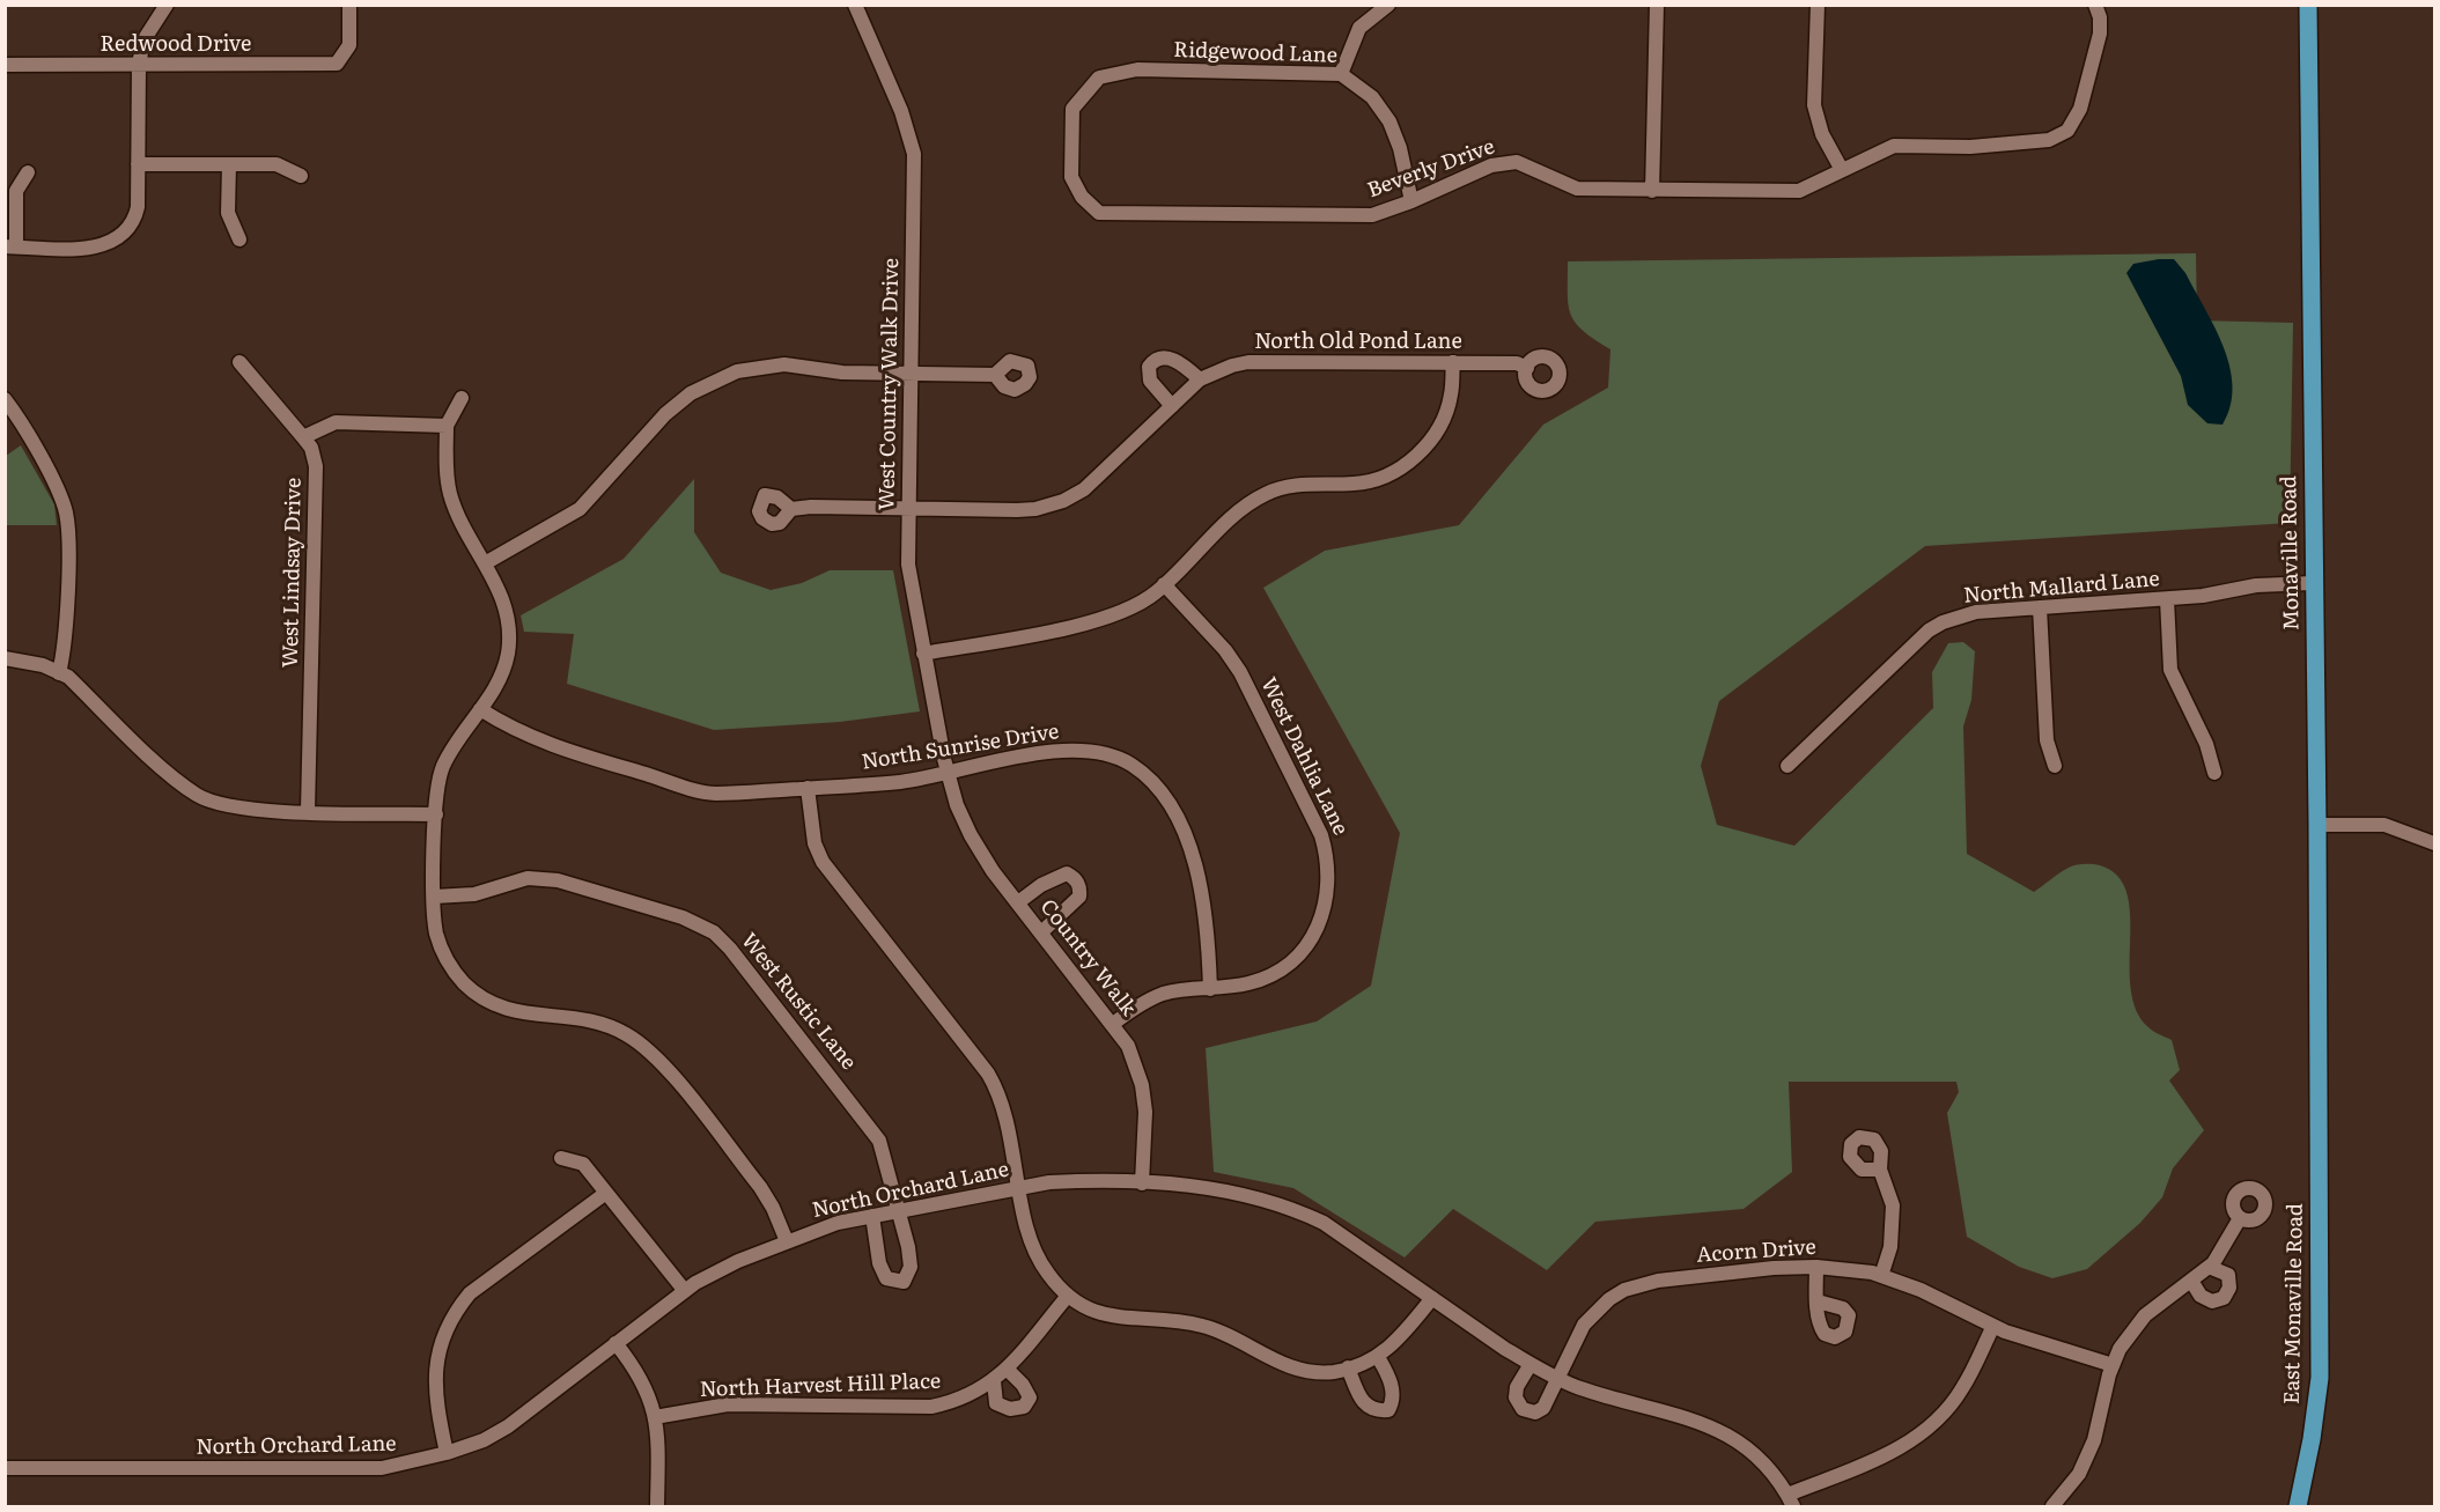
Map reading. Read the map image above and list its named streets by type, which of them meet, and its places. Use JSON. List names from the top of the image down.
{
  "streets": {
    "main road": ["Monaville Road", "East Monaville Road"],
    "street": [
      "Redwood Drive",
      "Ridgewood Lane",
      "Beverly Drive",
      "North Old Pond Lane",
      "West Country Walk Drive",
      "West Lindsay Drive",
      "North Mallard Lane",
      "North Sunrise Drive",
      "West Dahlia Lane",
      "Country Walk",
      "West Rustic Lane",
      "North Orchard Lane",
      "Acorn Drive",
      "North Harvest Hill Place"
    ]
  },
  "crossings": [
    ["Ridgewood Lane", "Beverly Drive"],
    ["North Old Pond Lane", "West Country Walk Drive"],
    ["West Country Walk Drive", "North Sunrise Drive"],
    ["West Country Walk Drive", "Country Walk"],
    ["Monaville Road", "North Mallard Lane"],
    ["Monaville Road", "East Monaville Road"],
    ["North Sunrise Drive", "West Dahlia Lane"],
    ["North Sunrise Drive", "Country Walk"],
    ["West Dahlia Lane", "Country Walk"],
    ["Country Walk", "North Orchard Lane"],
    ["West Rustic Lane", "North Orchard Lane"],
    ["North Orchard Lane", "Acorn Drive"]
  ]
}
